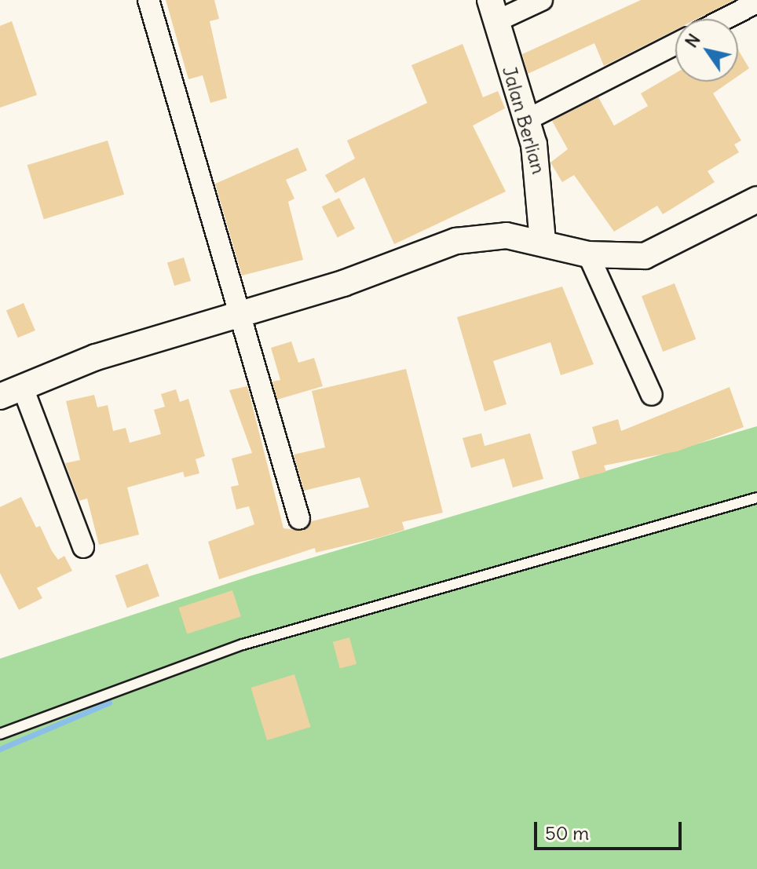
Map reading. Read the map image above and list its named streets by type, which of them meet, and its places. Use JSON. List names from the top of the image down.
{
  "streets": {
    "street": ["Jalan Berlian"]
  },
  "scale_bar": "50 m",
  "north": "top left"
}
